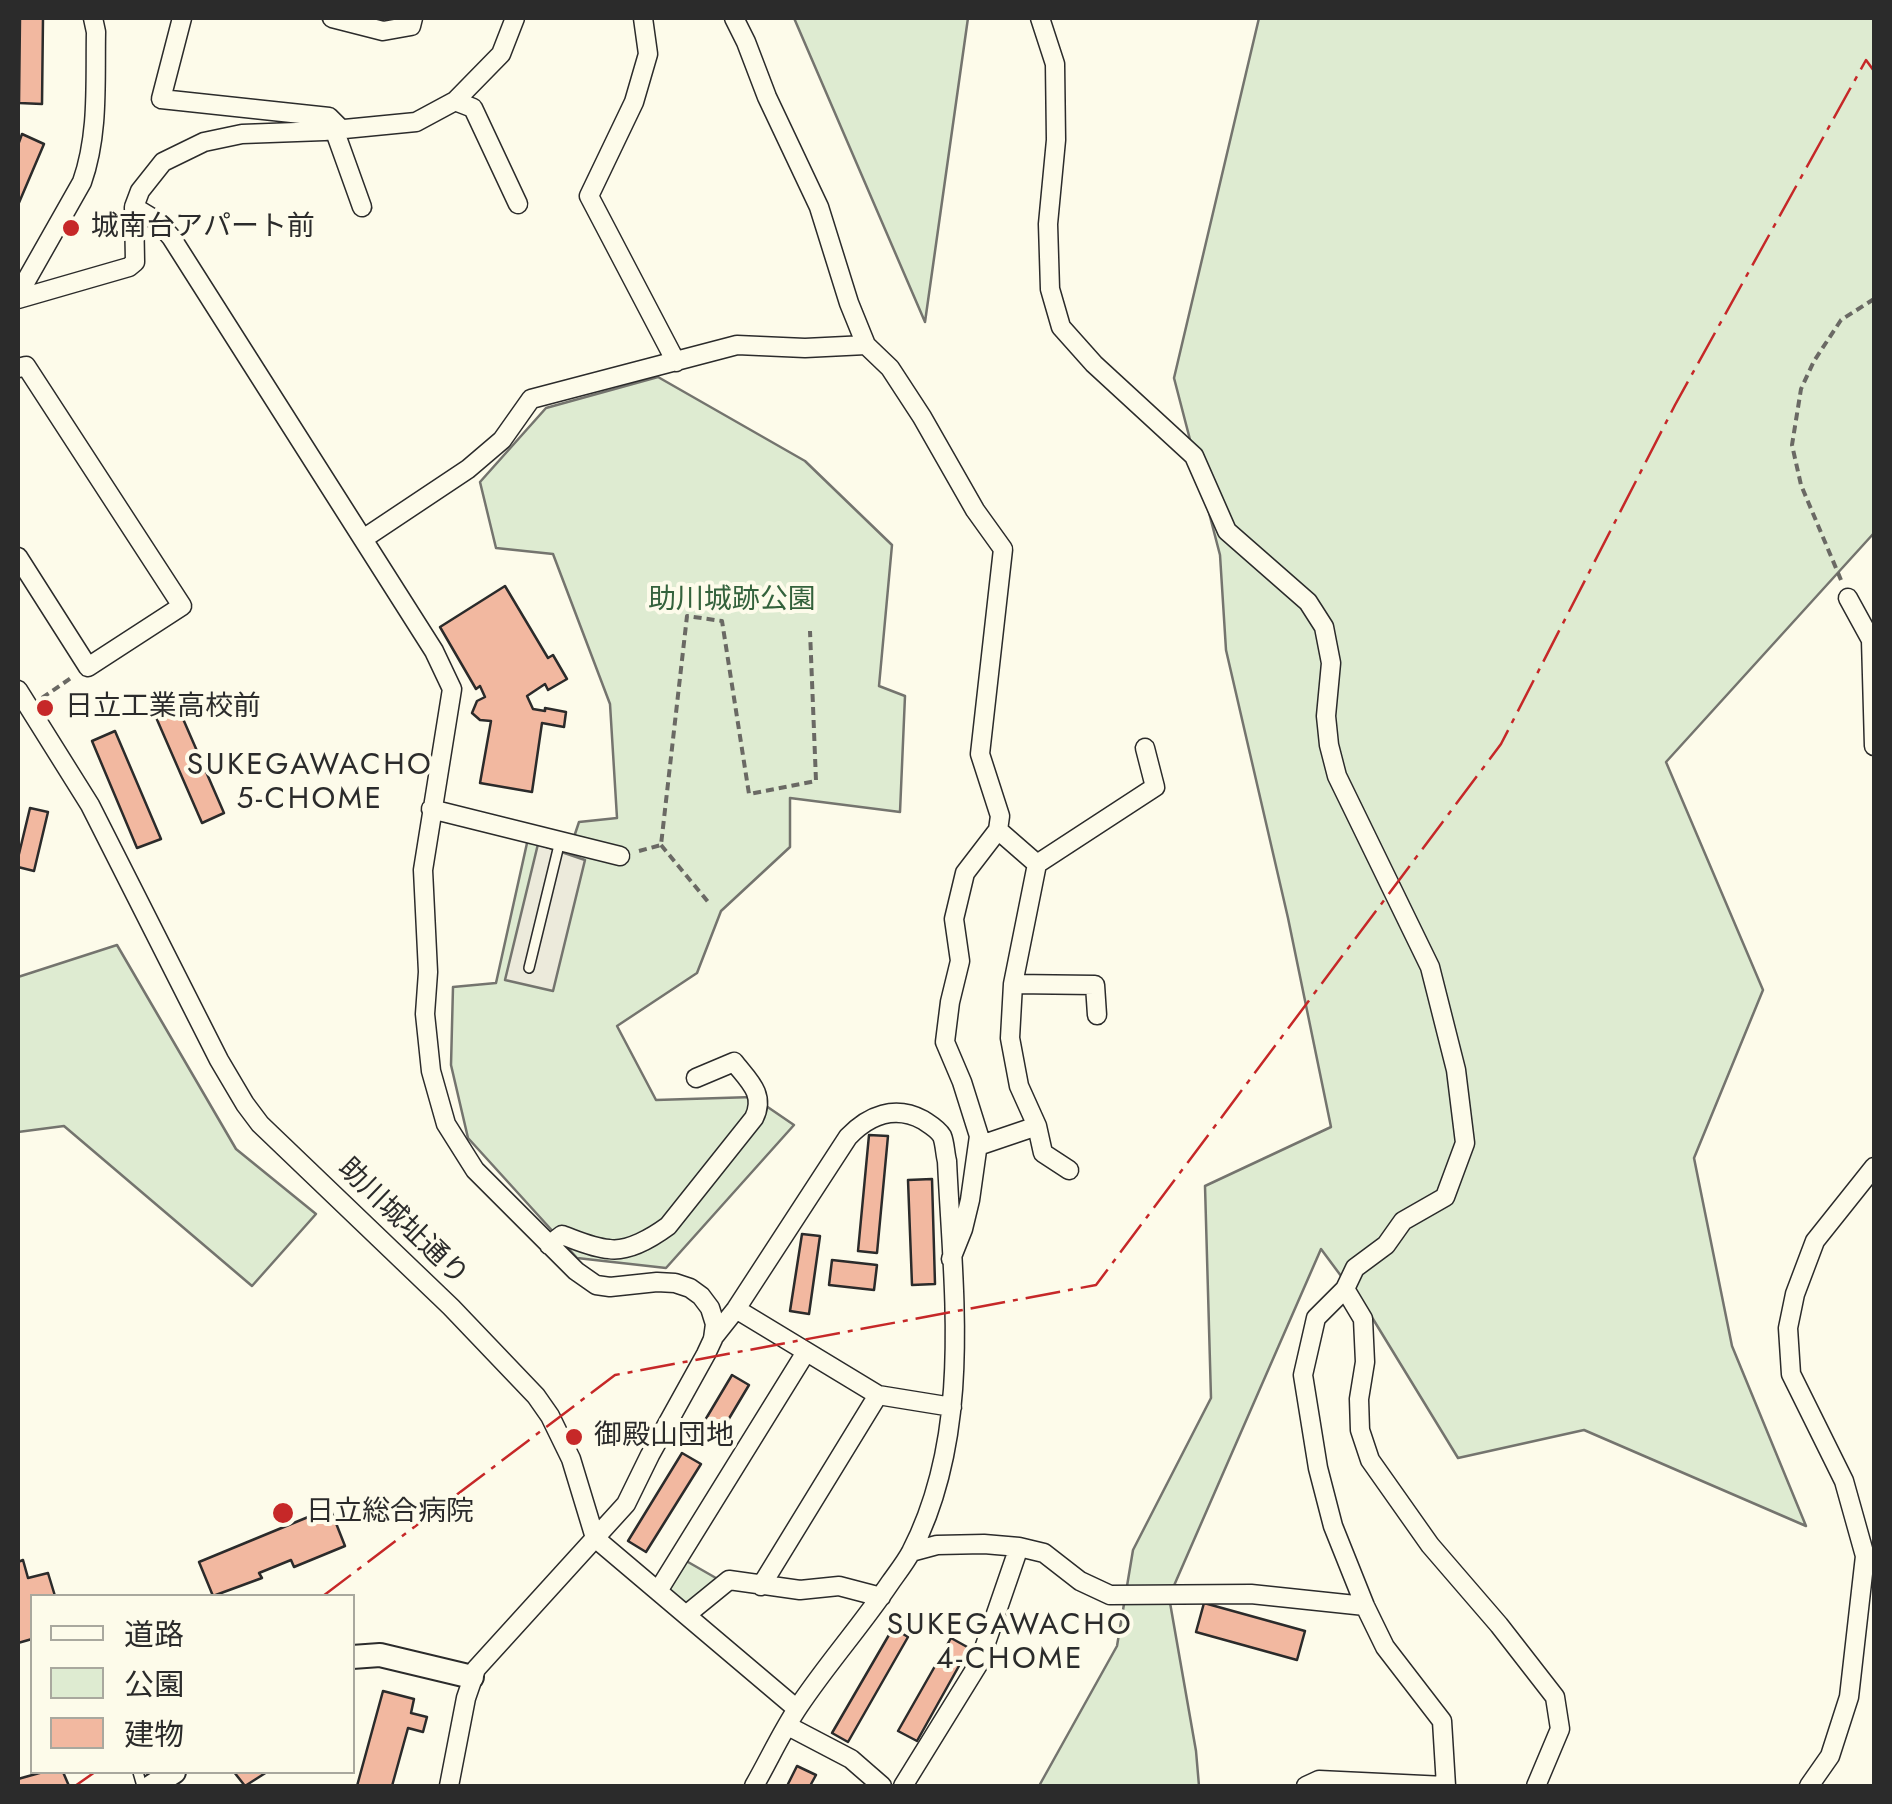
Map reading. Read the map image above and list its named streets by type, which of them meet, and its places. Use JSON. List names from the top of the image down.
{
  "streets": {
    "street": ["助川城址通り"]
  },
  "districts": ["SUKEGAWACHO 5-CHOME", "SUKEGAWACHO 4-CHOME"],
  "parks": ["助川城跡公園"],
  "places": [
    "城南台アパート前",
    "日立工業高校前",
    "御殿山団地",
    "日立総合病院"
  ],
  "legend": ["道路", "公園", "建物"]
}
